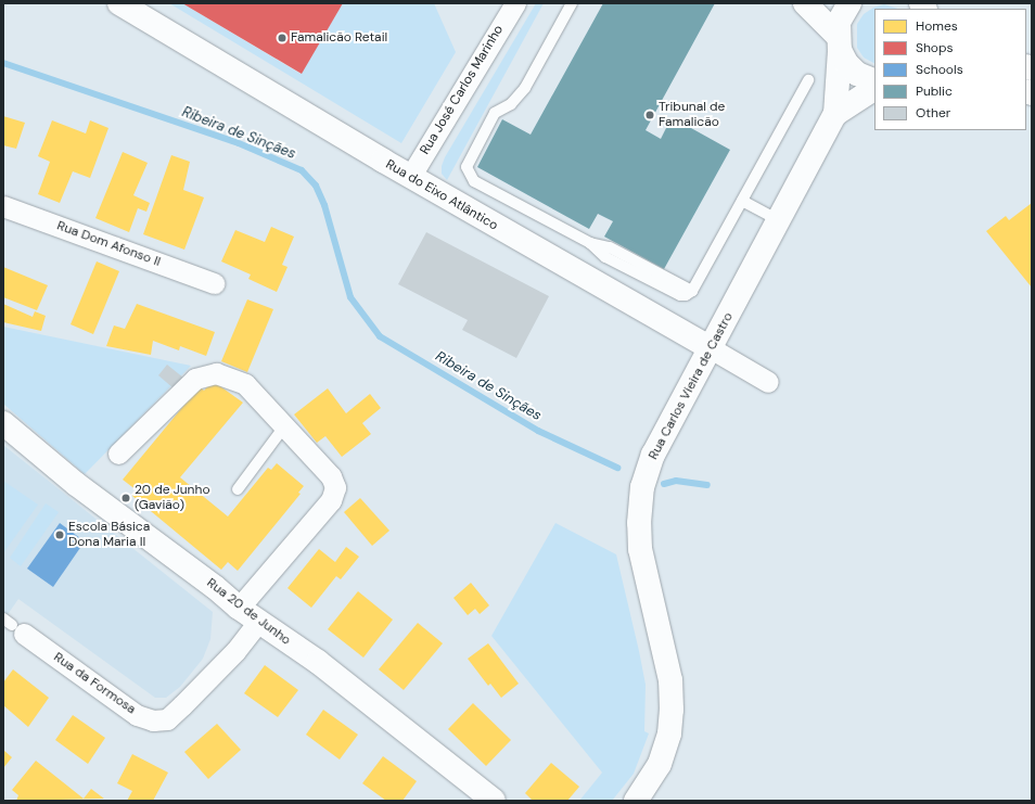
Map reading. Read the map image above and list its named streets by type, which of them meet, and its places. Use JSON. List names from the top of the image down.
{
  "streets": {
    "street": [
      "Rua José Carlos Marinho",
      "Rua do Eixo Atlântico",
      "Rua Dom Afonso II",
      "Rua Carlos Vieira de Castro",
      "Rua 20 de Junho",
      "Rua da Formosa"
    ]
  },
  "crossings": [
    ["Rua José Carlos Marinho", "Rua do Eixo Atlântico"],
    ["Rua do Eixo Atlântico", "Rua Carlos Vieira de Castro"],
    ["Rua 20 de Junho", "Rua da Formosa"]
  ],
  "water": ["Ribeira de Sinçães"],
  "places": [
    "Famalicão Retail",
    "Tribunal de Famalicão",
    "20 de Junho (Gavião)",
    "Escola Básica Dona Maria II"
  ],
  "legend": [
    "Homes",
    "Shops",
    "Schools",
    "Public",
    "Other"
  ]
}
